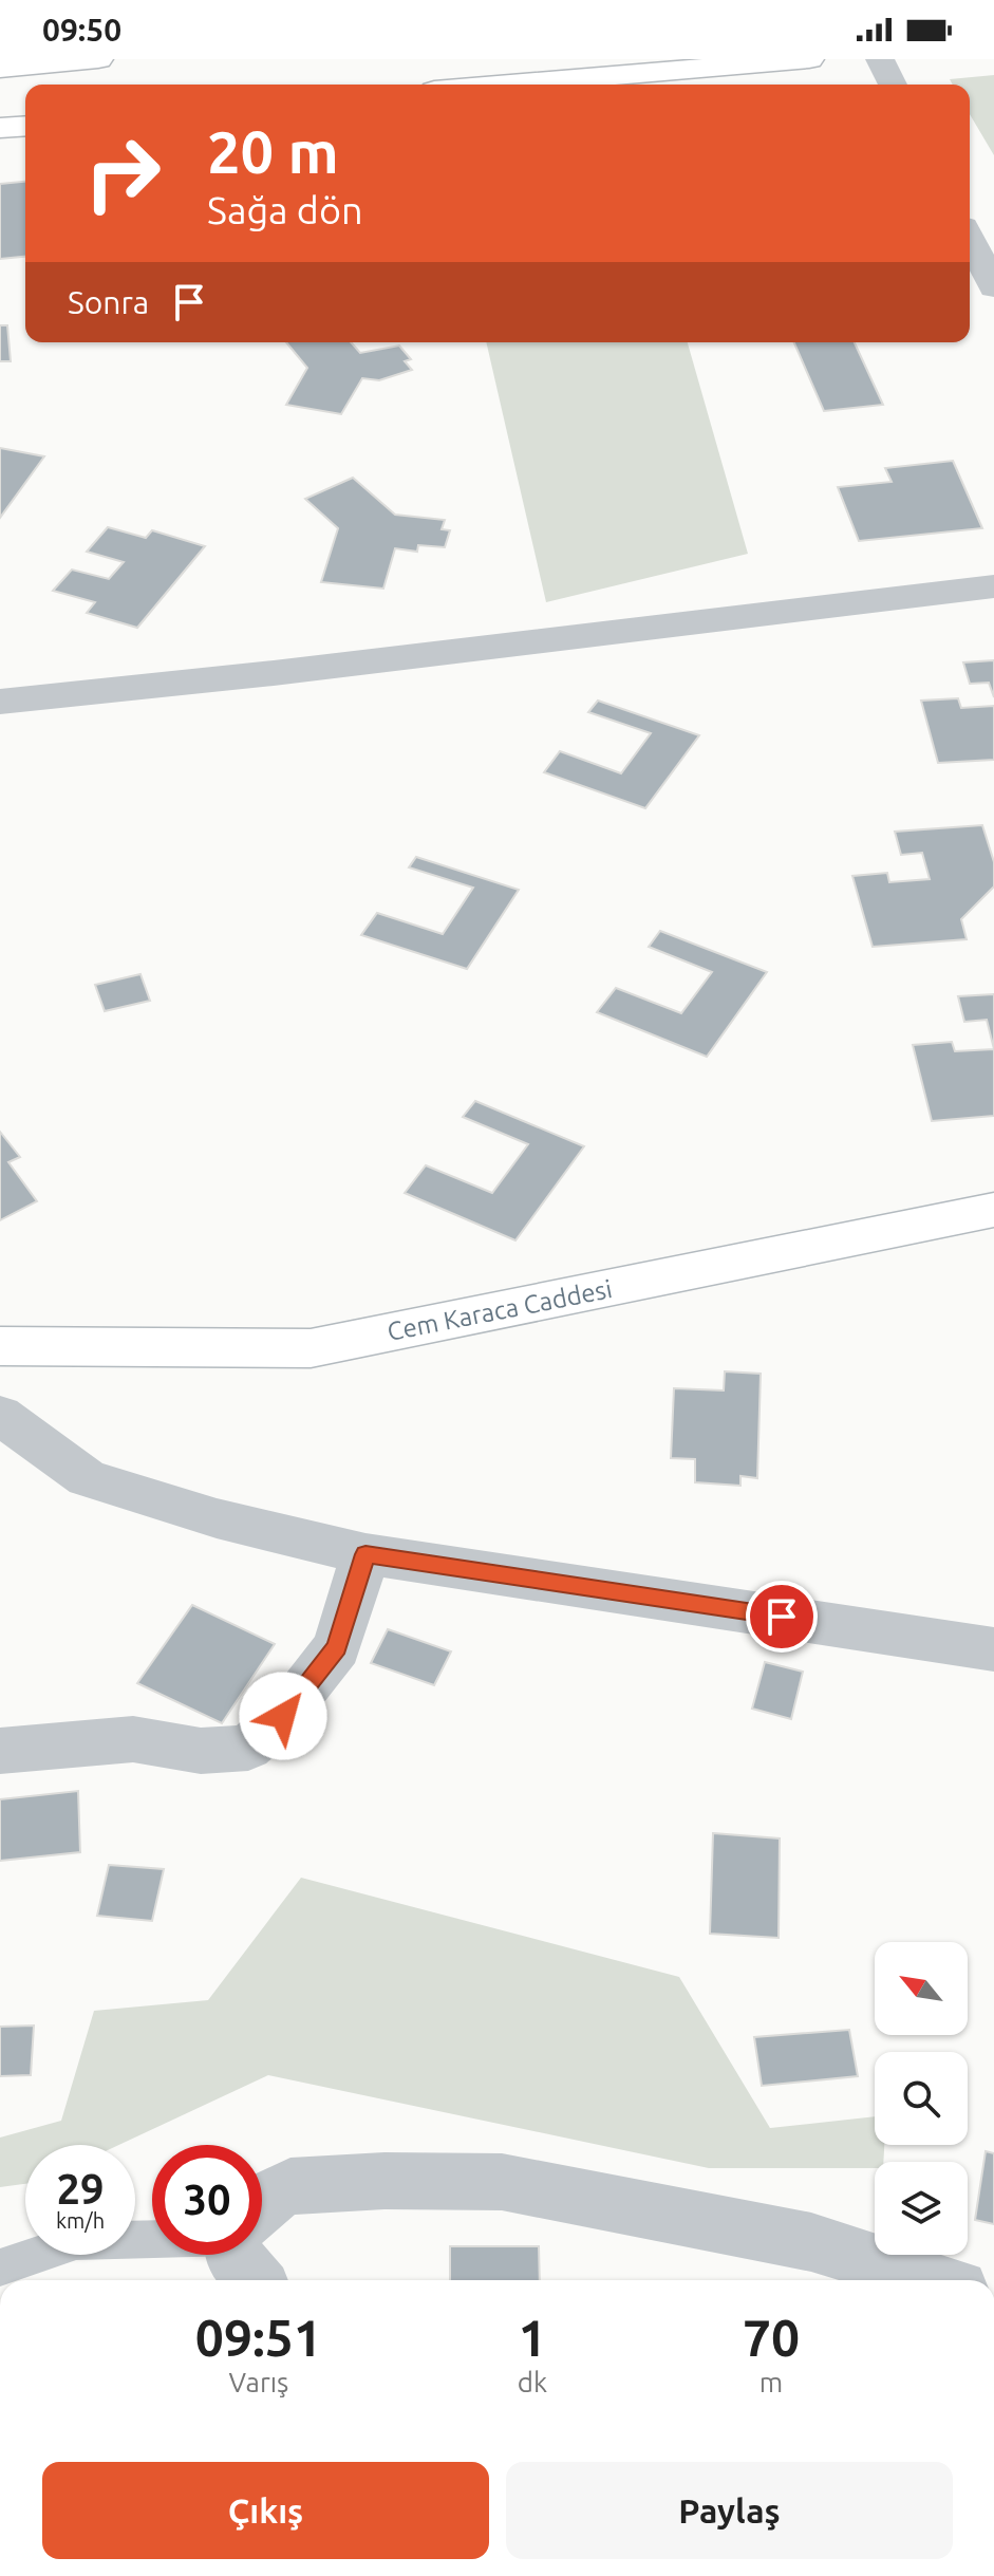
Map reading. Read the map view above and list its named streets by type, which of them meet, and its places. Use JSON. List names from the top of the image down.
{
  "streets": {
    "street": ["Cem Karaca Caddesi"]
  },
  "north": "top left",
  "page": {
    "status": "09:50",
    "turn": ["20 m", "Sağa dön"],
    "then": "Sonra",
    "speed": "29 km/h",
    "limit": "30",
    "eta": [
      "09:51",
      "Varış",
      "1",
      "dk",
      "70",
      "m"
    ],
    "buttons": ["Çıkış", "Paylaş"]
  }
}
